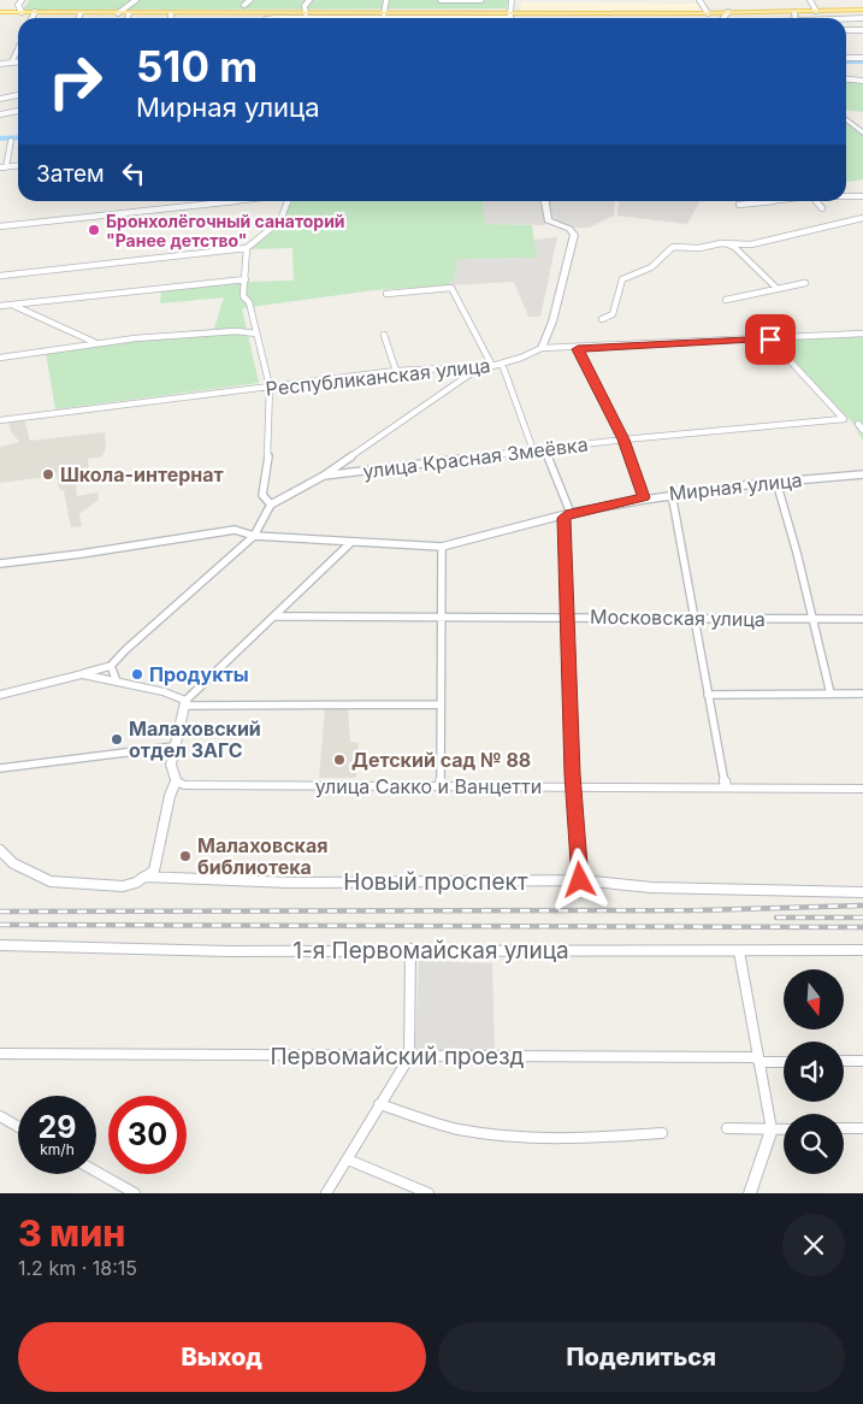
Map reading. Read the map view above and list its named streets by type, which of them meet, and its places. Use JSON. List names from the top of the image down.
{
  "streets": {
    "main road": ["улица Сакко и Ванцетти"],
    "street": [
      "Республиканская улица",
      "улица Красная Змеёвка",
      "Мирная улица",
      "Московская улица",
      "Новый проспект",
      "1-я Первомайская улица",
      "Первомайский проезд"
    ]
  },
  "crossings": [
    ["Республиканская улица", "улица Красная Змеёвка"]
  ],
  "places": [
    "Бронхолёгочный санаторий \"Ранее детство\"",
    "Школа-интернат",
    "Продукты",
    "Малаховский отдел ЗАГС",
    "Детский сад № 88",
    "Малаховская библиотека"
  ],
  "north": "bottom",
  "page": {
    "turn": ["510 m", "Мирная улица"],
    "then": "Затем",
    "speed": "29 km/h",
    "limit": "30",
    "heading": ["3 мин", "1.2 km · 18:15"],
    "buttons": ["Выход", "Поделиться"]
  }
}
